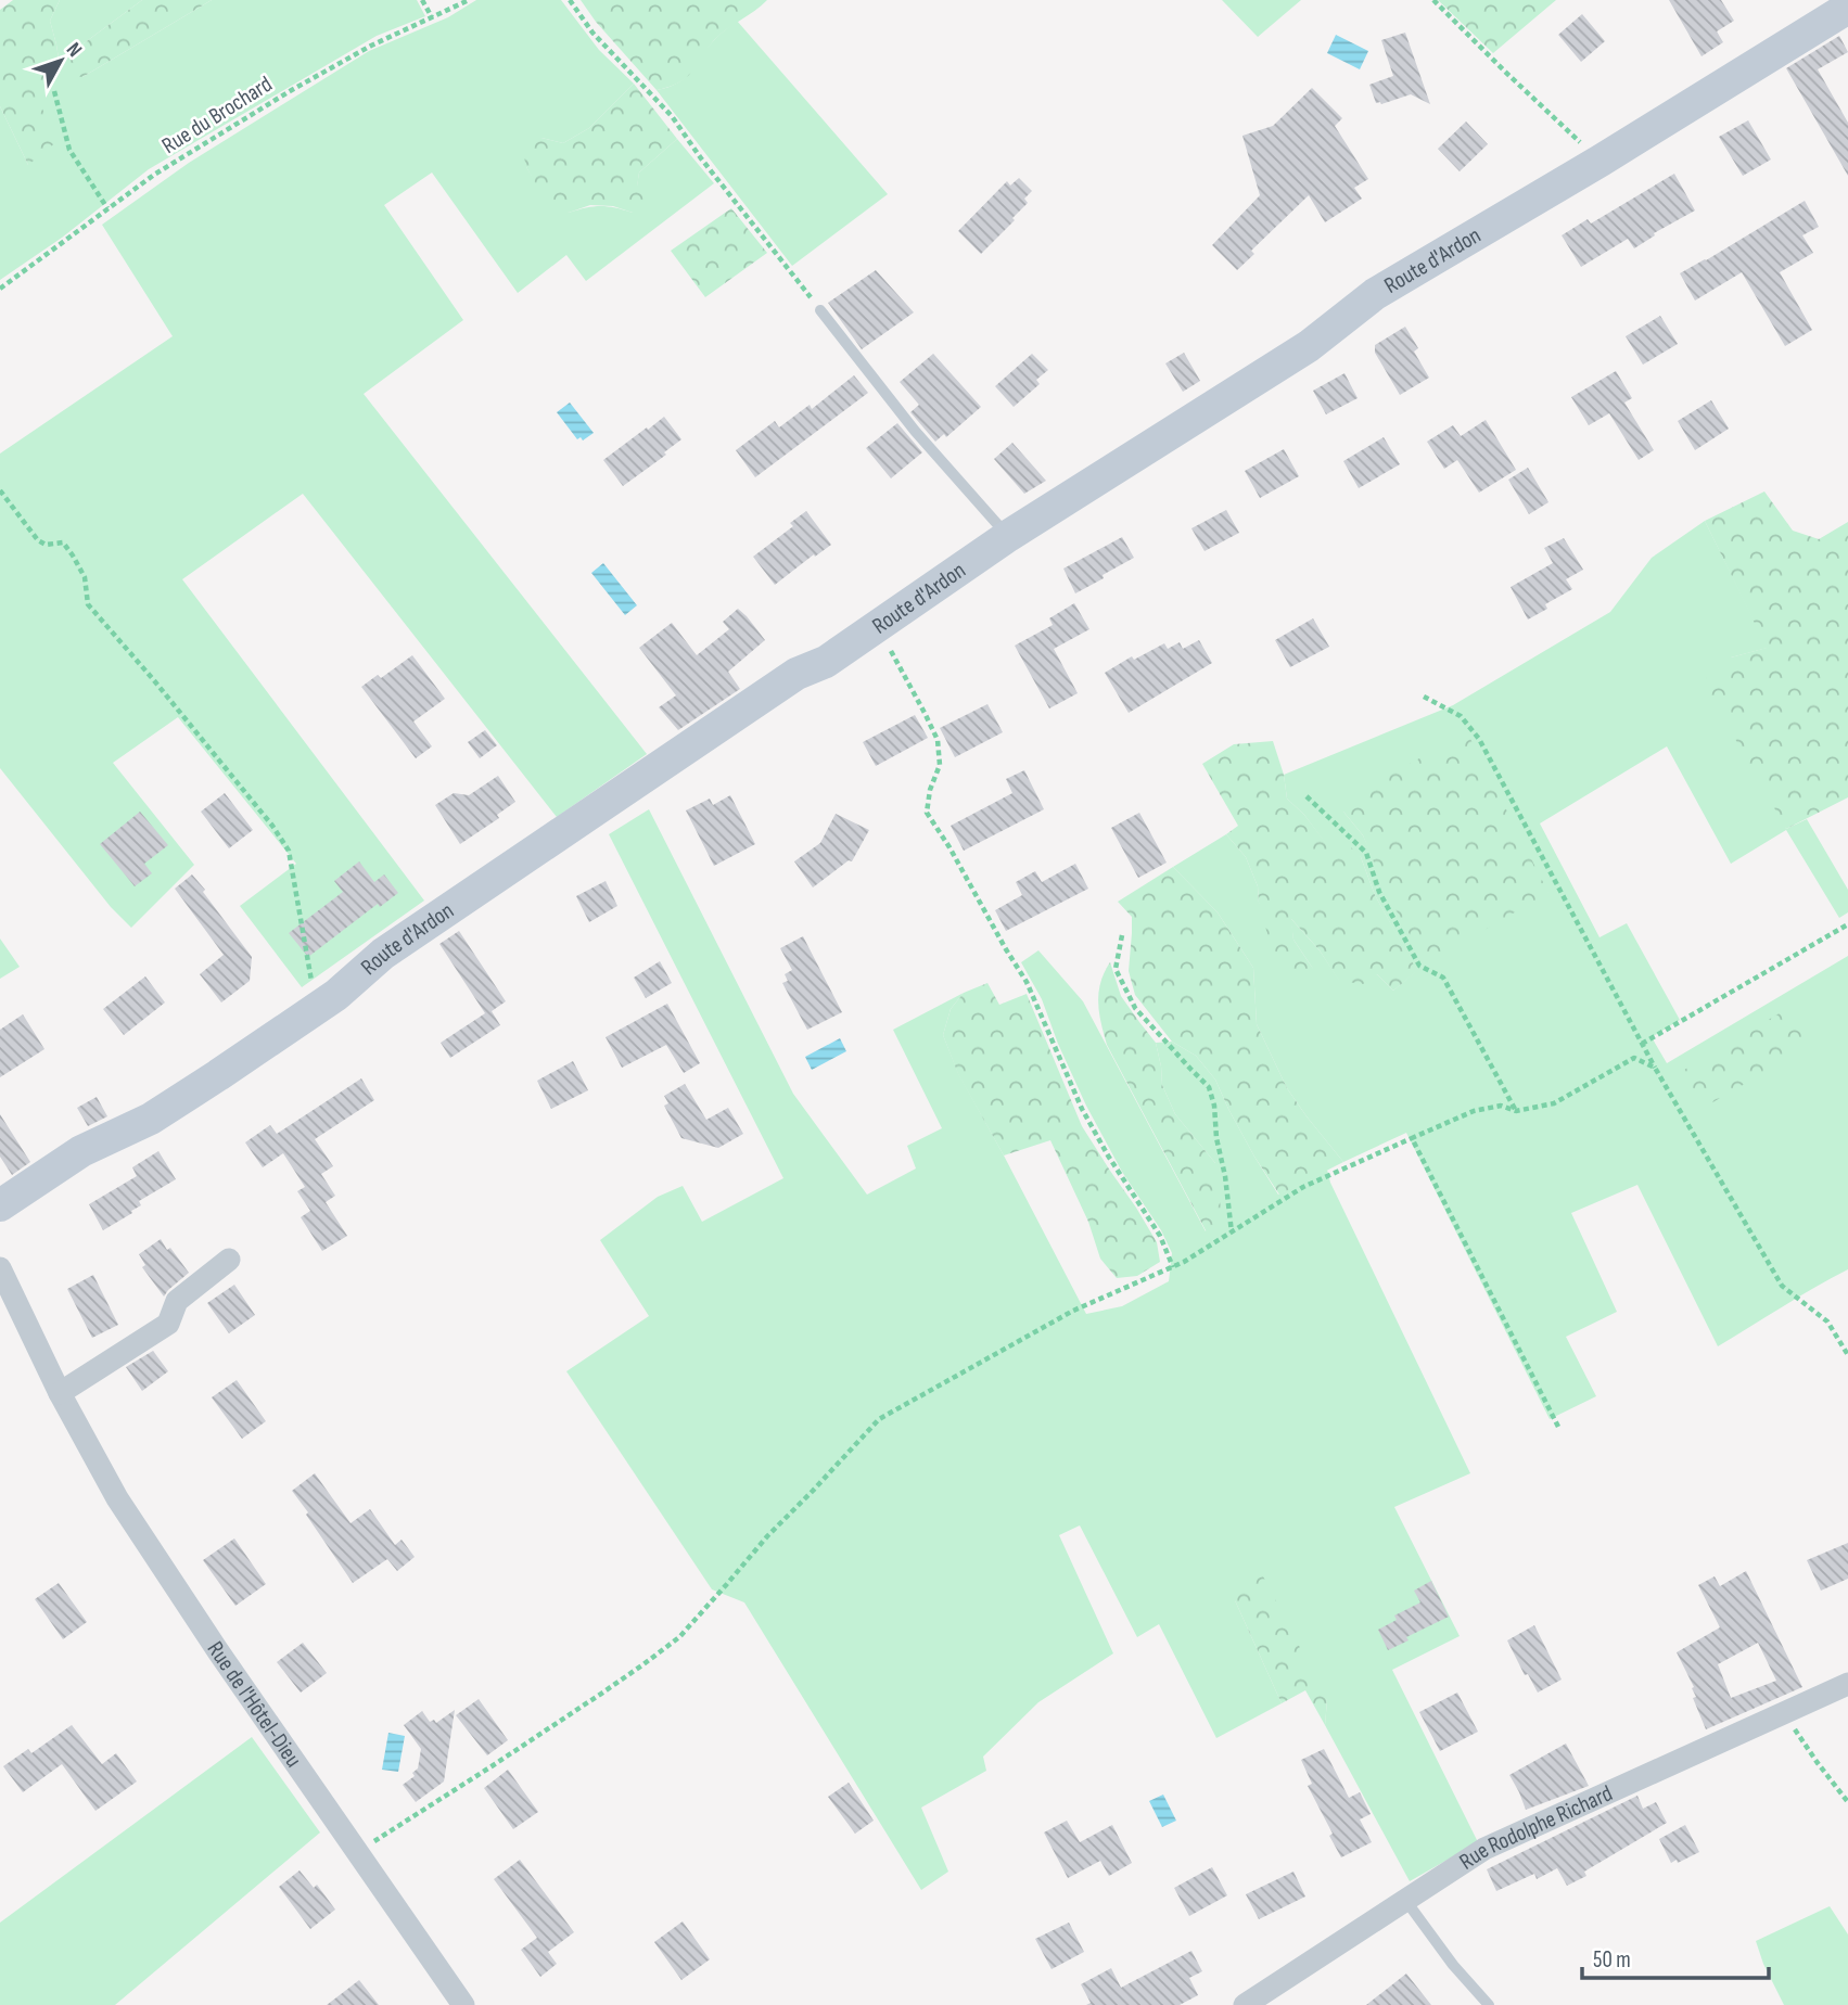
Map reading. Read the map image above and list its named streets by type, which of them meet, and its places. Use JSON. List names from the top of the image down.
{
  "streets": {
    "street": ["Route d'Ardon", "Rue de l'Hôtel-Dieu", "Rue Rodolphe Richard"],
    "path": ["Rue du Brochard"]
  },
  "scale_bar": "50 m",
  "north": "top right"
}
